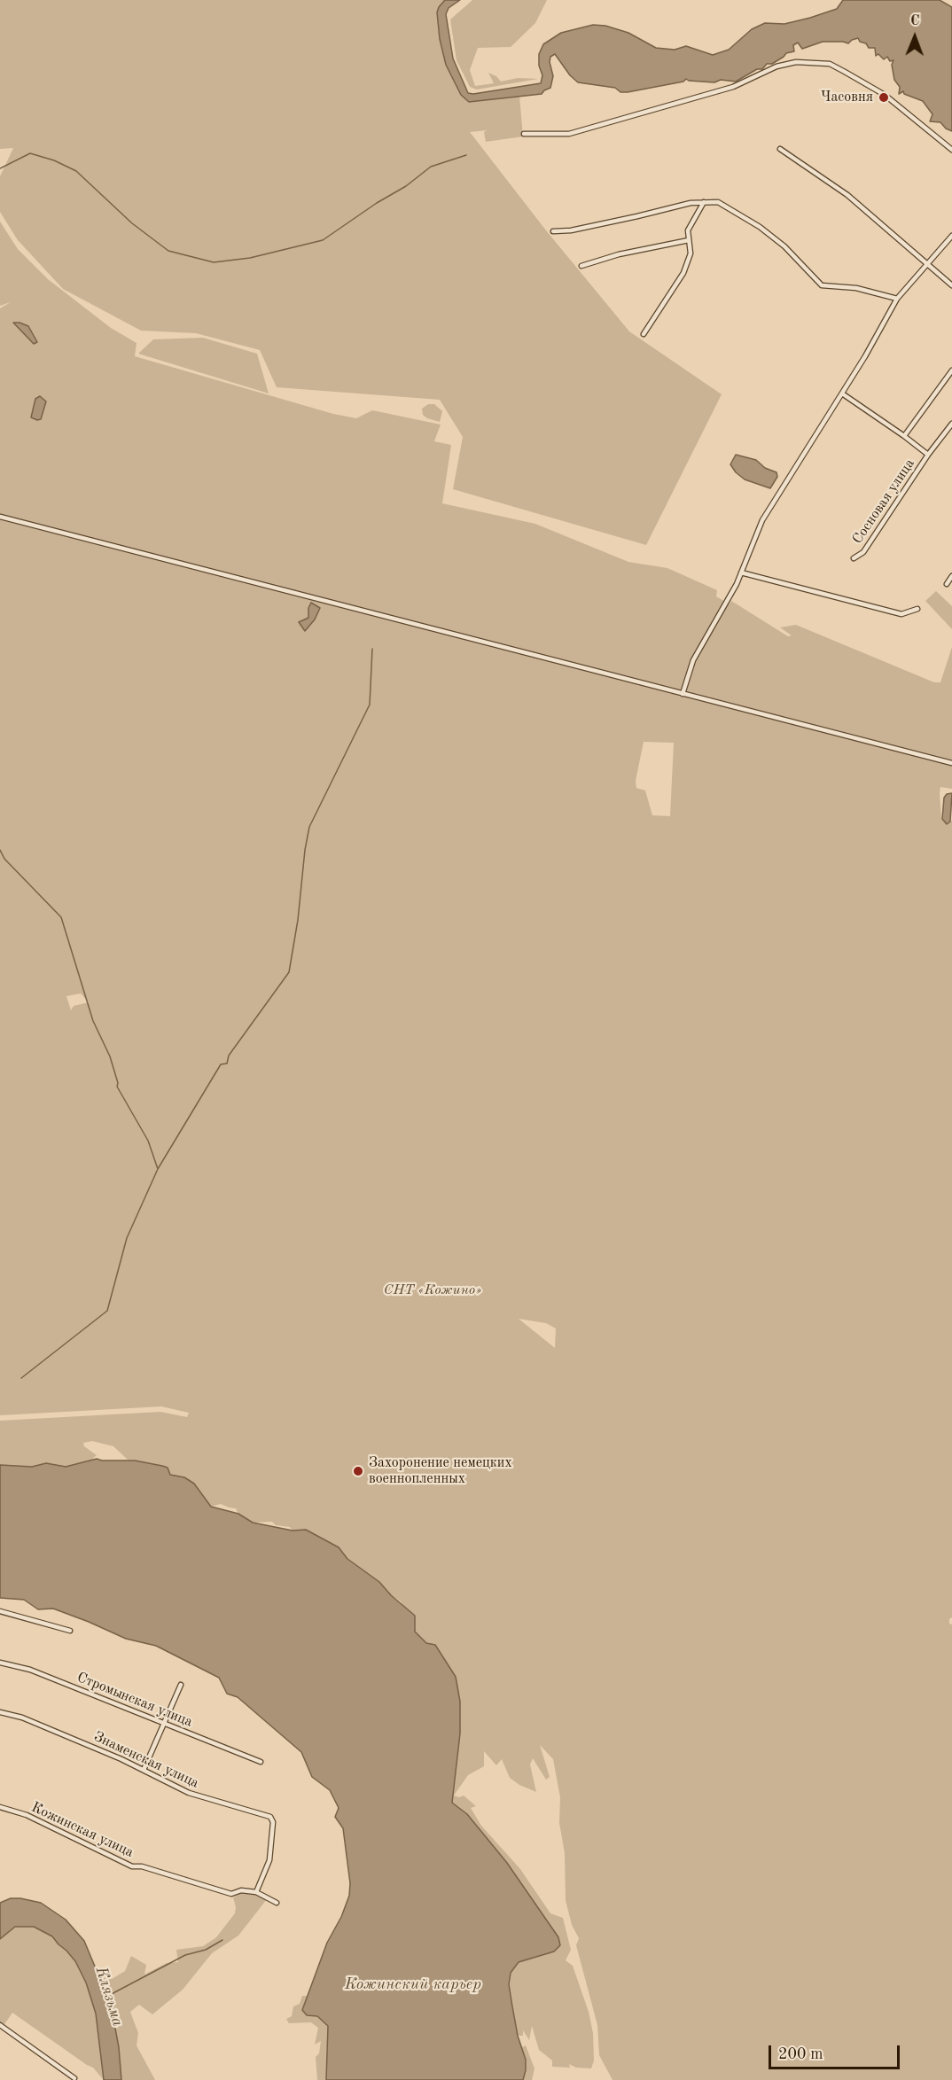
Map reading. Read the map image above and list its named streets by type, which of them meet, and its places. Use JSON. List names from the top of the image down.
{
  "streets": {
    "street": [
      "Сосновая улица",
      "Стромынская улица",
      "Знаменская улица",
      "Кожинская улица"
    ]
  },
  "crossings": [
    ["Знаменская улица", "Кожинская улица"]
  ],
  "water": ["Кожинский карьер", "Клязьма"],
  "parks": ["СНТ «Кожино»"],
  "places": ["Часовня", "Захоронение немецких военнопленных"],
  "scale_bar": "200 m",
  "north": "top"
}
